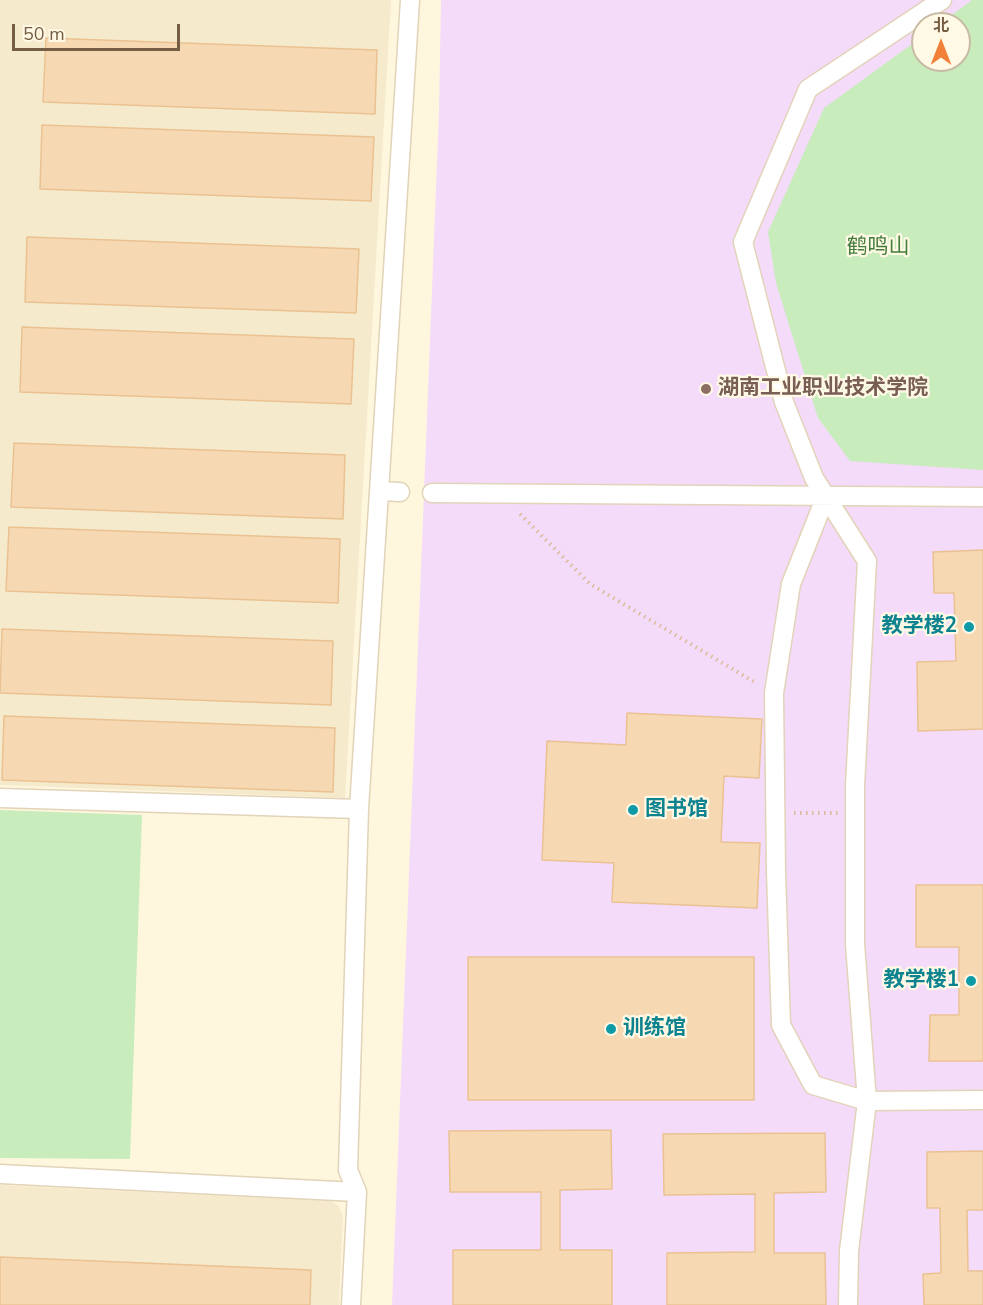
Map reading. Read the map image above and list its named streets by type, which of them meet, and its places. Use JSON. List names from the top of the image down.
{
  "parks": ["鹤鸣山"],
  "places": [
    "湖南工业职业技术学院",
    "教学楼2",
    "图书馆",
    "教学楼1",
    "训练馆"
  ],
  "scale_bar": "50 m",
  "north": "top"
}
